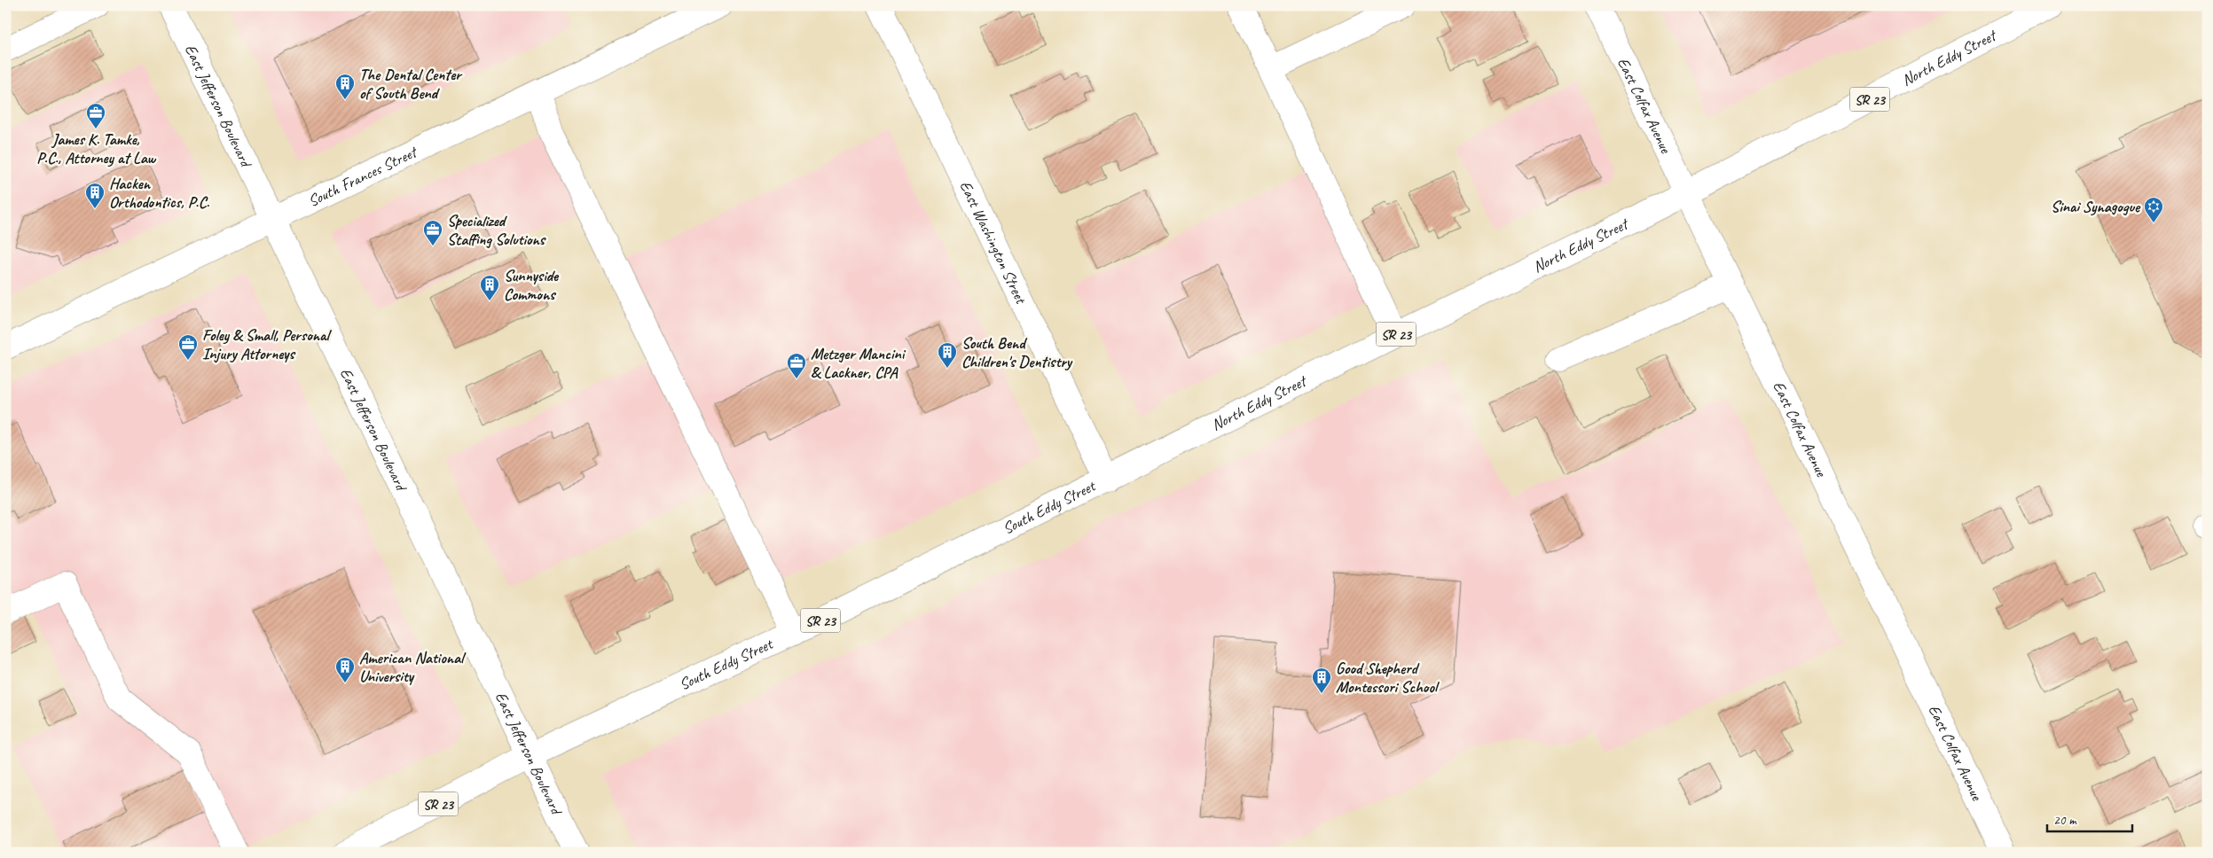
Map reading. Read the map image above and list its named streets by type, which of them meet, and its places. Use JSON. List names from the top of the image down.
{
  "streets": {
    "main road": [
      "North Eddy Street",
      "SR 23",
      "East Jefferson Boulevard",
      "East Colfax Avenue",
      "South Frances Street",
      "East Washington Street",
      "South Eddy Street"
    ]
  },
  "crossings": [
    ["North Eddy Street", "East Colfax Avenue"],
    ["North Eddy Street", "East Washington Street"],
    ["North Eddy Street", "South Eddy Street"],
    ["East Jefferson Boulevard", "South Frances Street"],
    ["East Jefferson Boulevard", "South Eddy Street"],
    ["East Washington Street", "South Eddy Street"]
  ],
  "places": {
    "building": [
      "The Dental Center of South Bend",
      "Hacken Orthodontics, P.C.",
      "Sunnyside Commons",
      "South Bend Children's Dentistry",
      "American National University",
      "Good Shepherd Montessori School"
    ],
    "office": [
      "James K. Tamke, P.C., Attorney at Law",
      "Specialized Staffing Solutions",
      "Foley & Small, Personal Injury Attorneys",
      "Metzger Mancini & Lackner, CPA"
    ],
    "synagogue": ["Sinai Synagogue"]
  },
  "scale_bar": "20 m"
}
